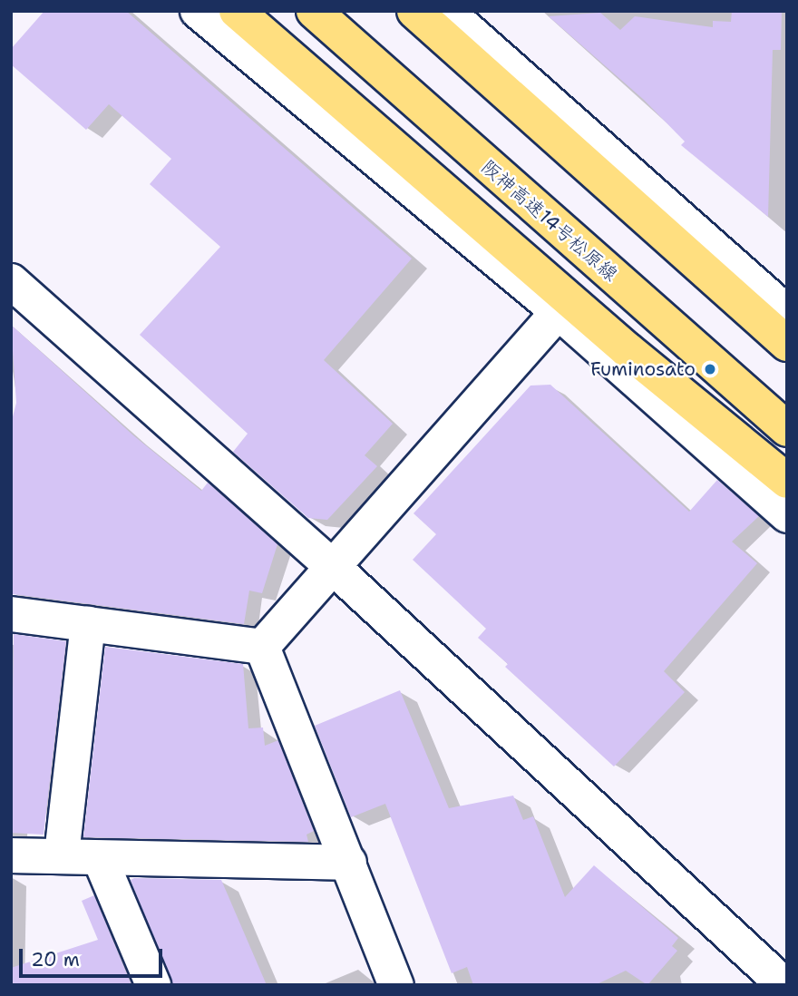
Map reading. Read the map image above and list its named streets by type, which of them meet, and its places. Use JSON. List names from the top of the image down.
{
  "streets": {
    "highway": ["阪神高速14号松原線"]
  },
  "places": ["Fuminosato"],
  "scale_bar": "20 m"
}
